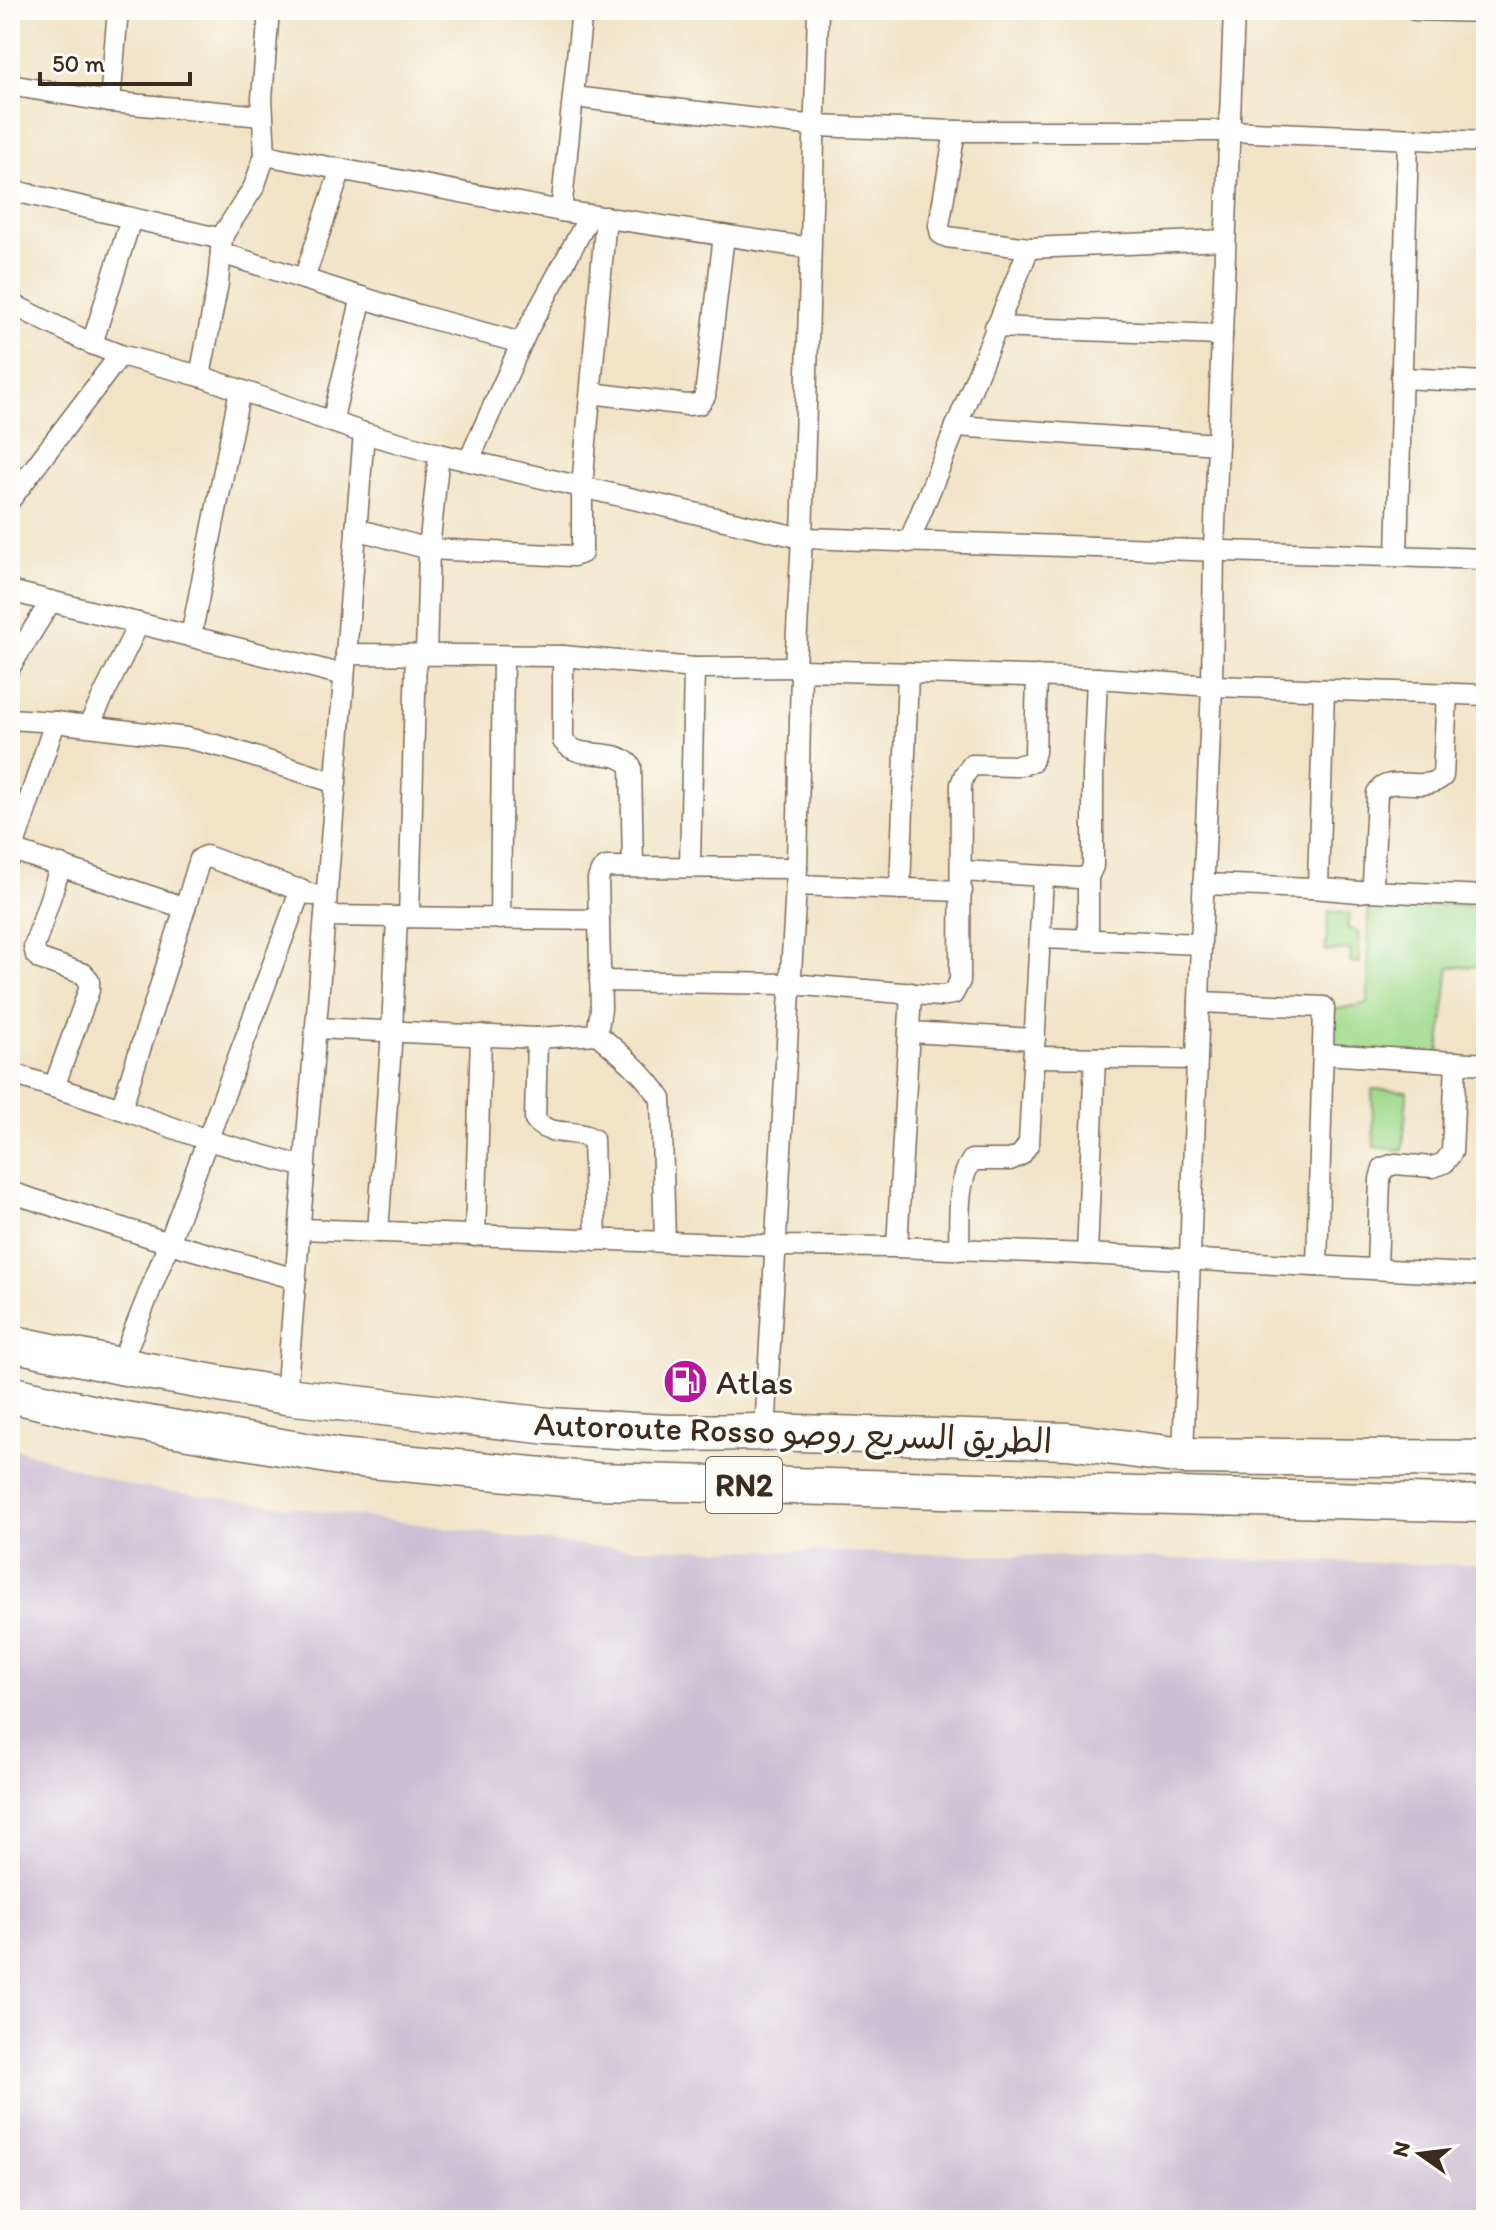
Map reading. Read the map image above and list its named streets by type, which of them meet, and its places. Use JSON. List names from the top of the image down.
{
  "streets": {
    "highway": ["Autoroute Rosso الطريق السريع روصو", "RN2"]
  },
  "places": {
    "fuel station": ["Atlas"]
  },
  "scale_bar": "50 m",
  "north": "left"
}
